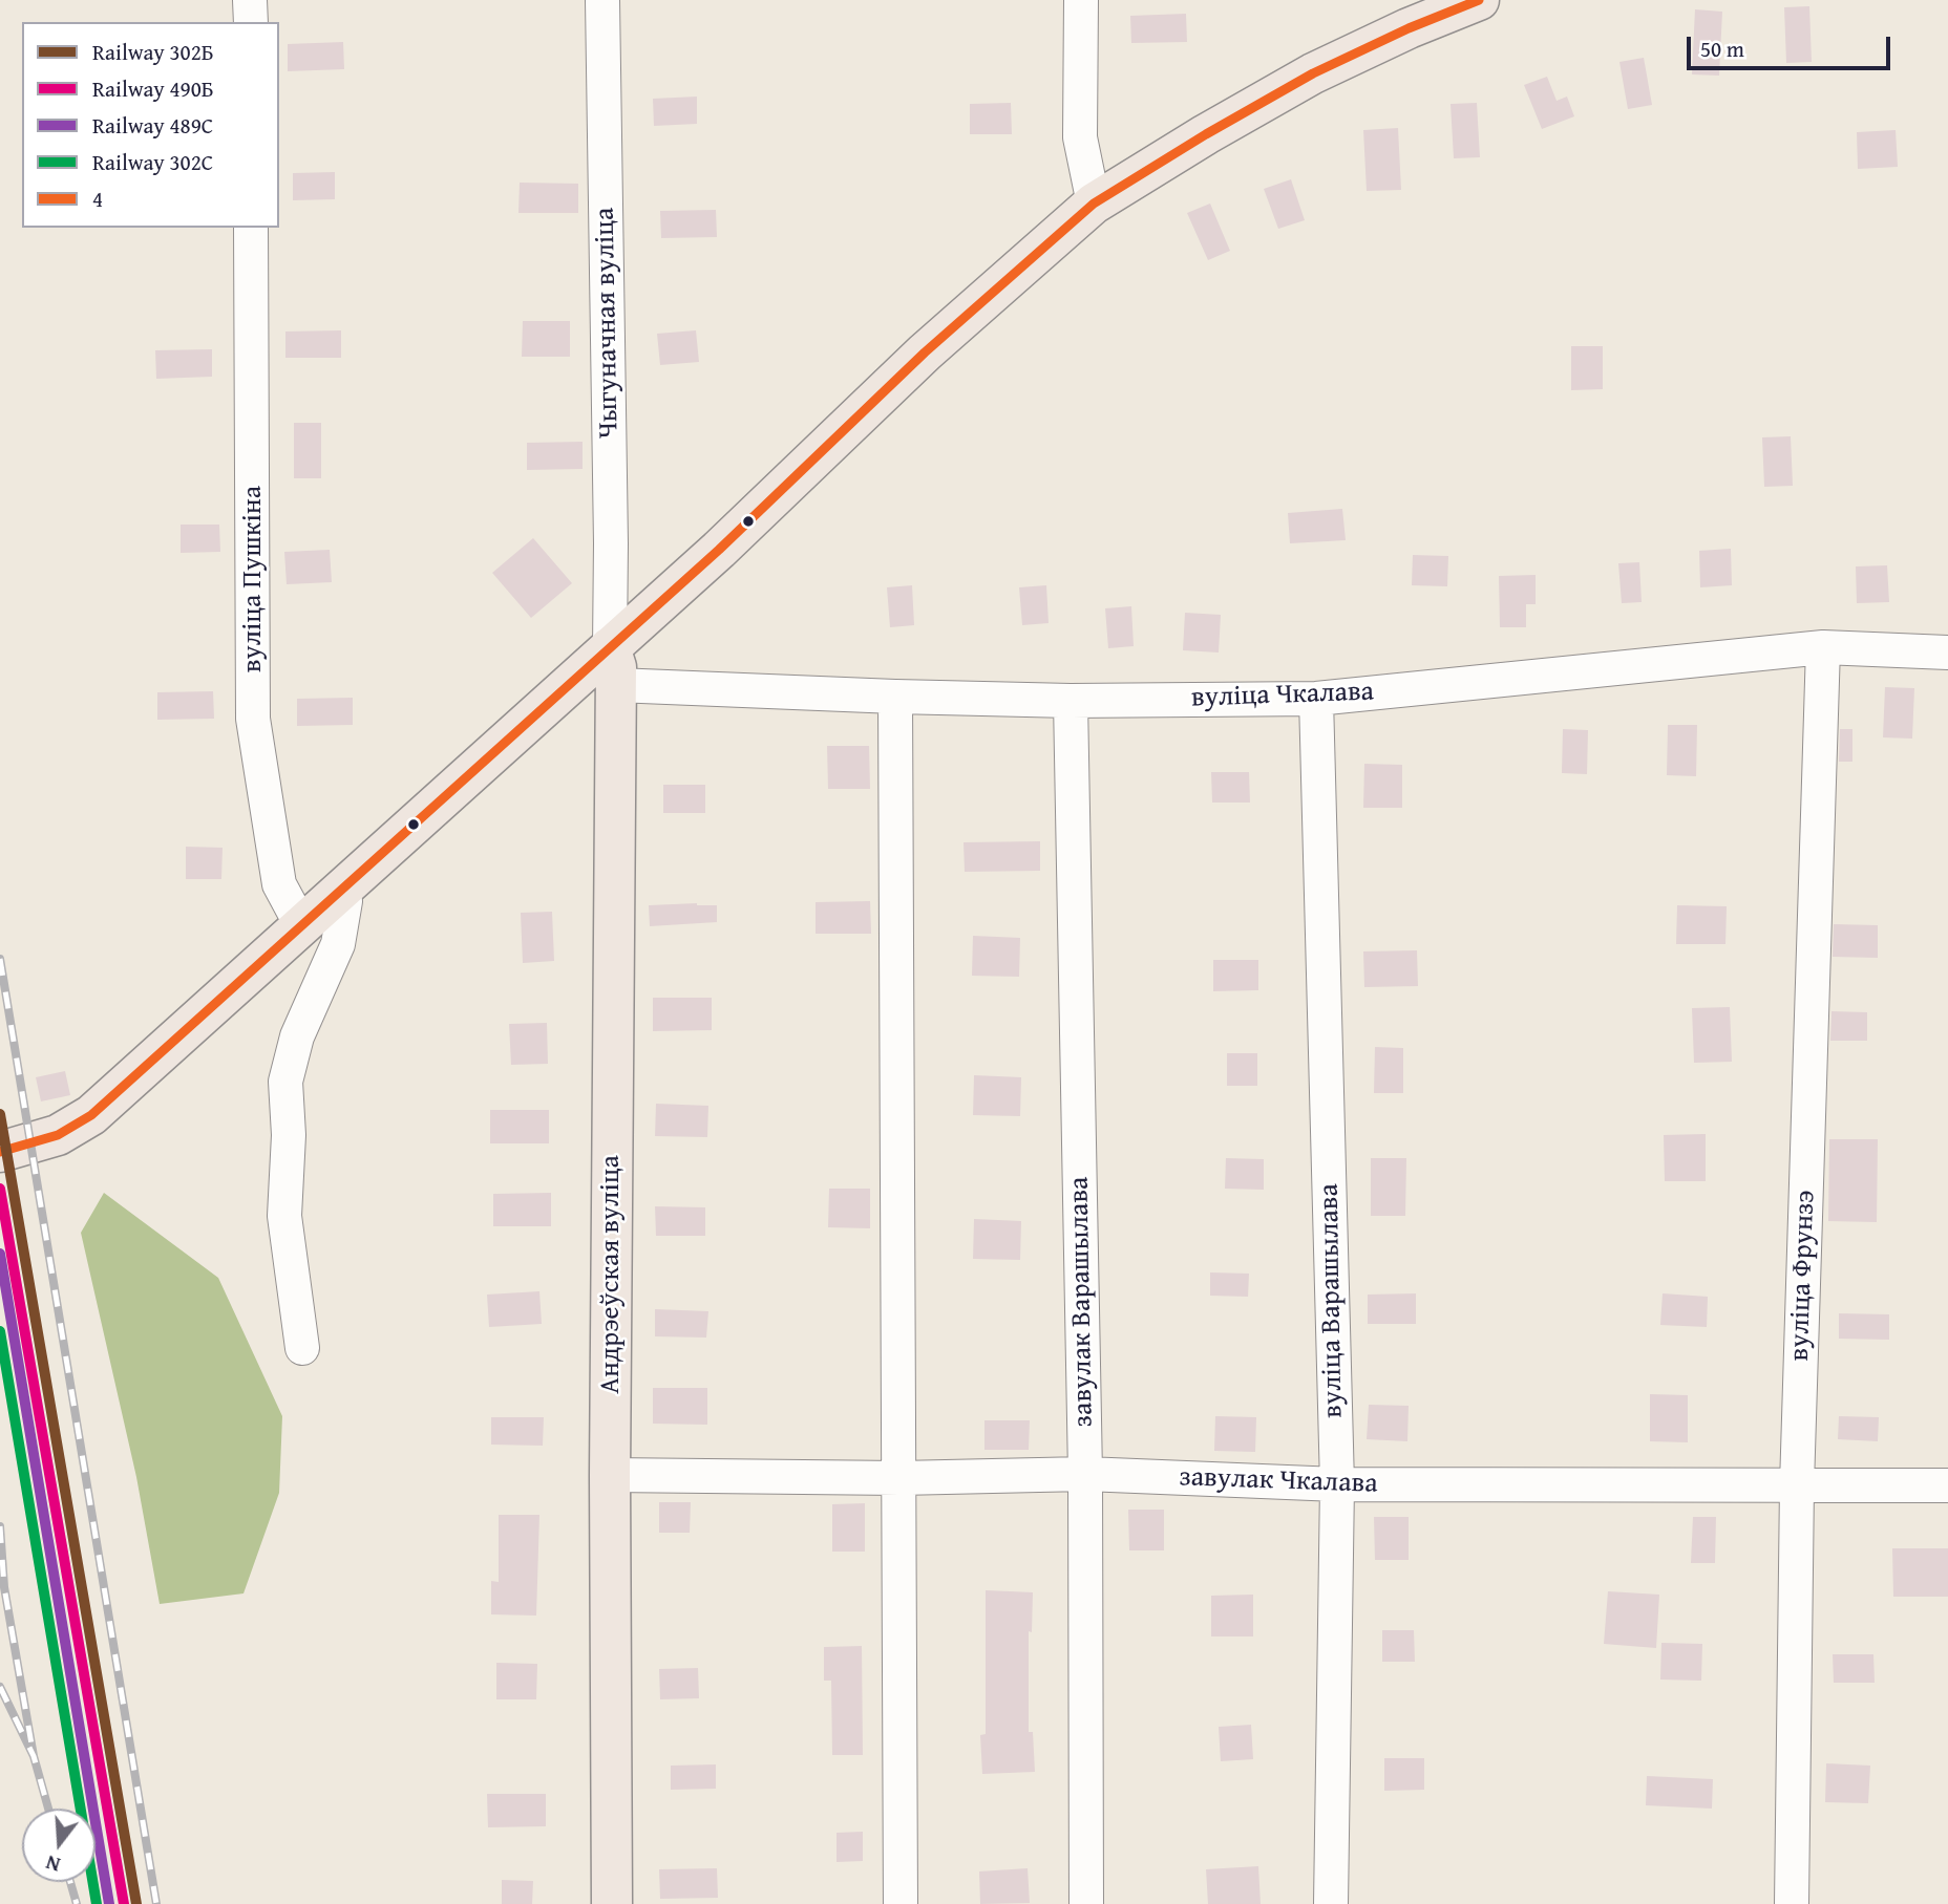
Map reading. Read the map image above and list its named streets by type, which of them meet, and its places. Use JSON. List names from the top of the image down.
{
  "streets": {
    "main road": ["Андрэеўская вуліца"],
    "street": [
      "Чыгуначная вуліца",
      "вуліца Пушкіна",
      "вуліца Чкалава",
      "вуліца Фрунзэ",
      "вуліца Варашылава",
      "завулак Варашылава",
      "завулак Чкалава"
    ]
  },
  "crossings": [
    ["Чыгуначная вуліца", "вуліца Чкалава"],
    ["Чыгуначная вуліца", "Андрэеўская вуліца"],
    ["вуліца Чкалава", "Андрэеўская вуліца"],
    ["вуліца Чкалава", "вуліца Фрунзэ"],
    ["вуліца Чкалава", "вуліца Варашылава"],
    ["вуліца Чкалава", "завулак Варашылава"],
    ["Андрэеўская вуліца", "завулак Чкалава"],
    ["вуліца Фрунзэ", "завулак Чкалава"],
    ["вуліца Варашылава", "завулак Чкалава"],
    ["завулак Варашылава", "завулак Чкалава"]
  ],
  "lines": [
    "transit line 4",
    "rail line 302Б",
    "rail line 490Б",
    "rail line 489С",
    "rail line 302С"
  ],
  "legend": [
    "Railway 302Б",
    "Railway 490Б",
    "Railway 489С",
    "Railway 302С",
    "4"
  ],
  "scale_bar": "50 m",
  "north": "bottom"
}
